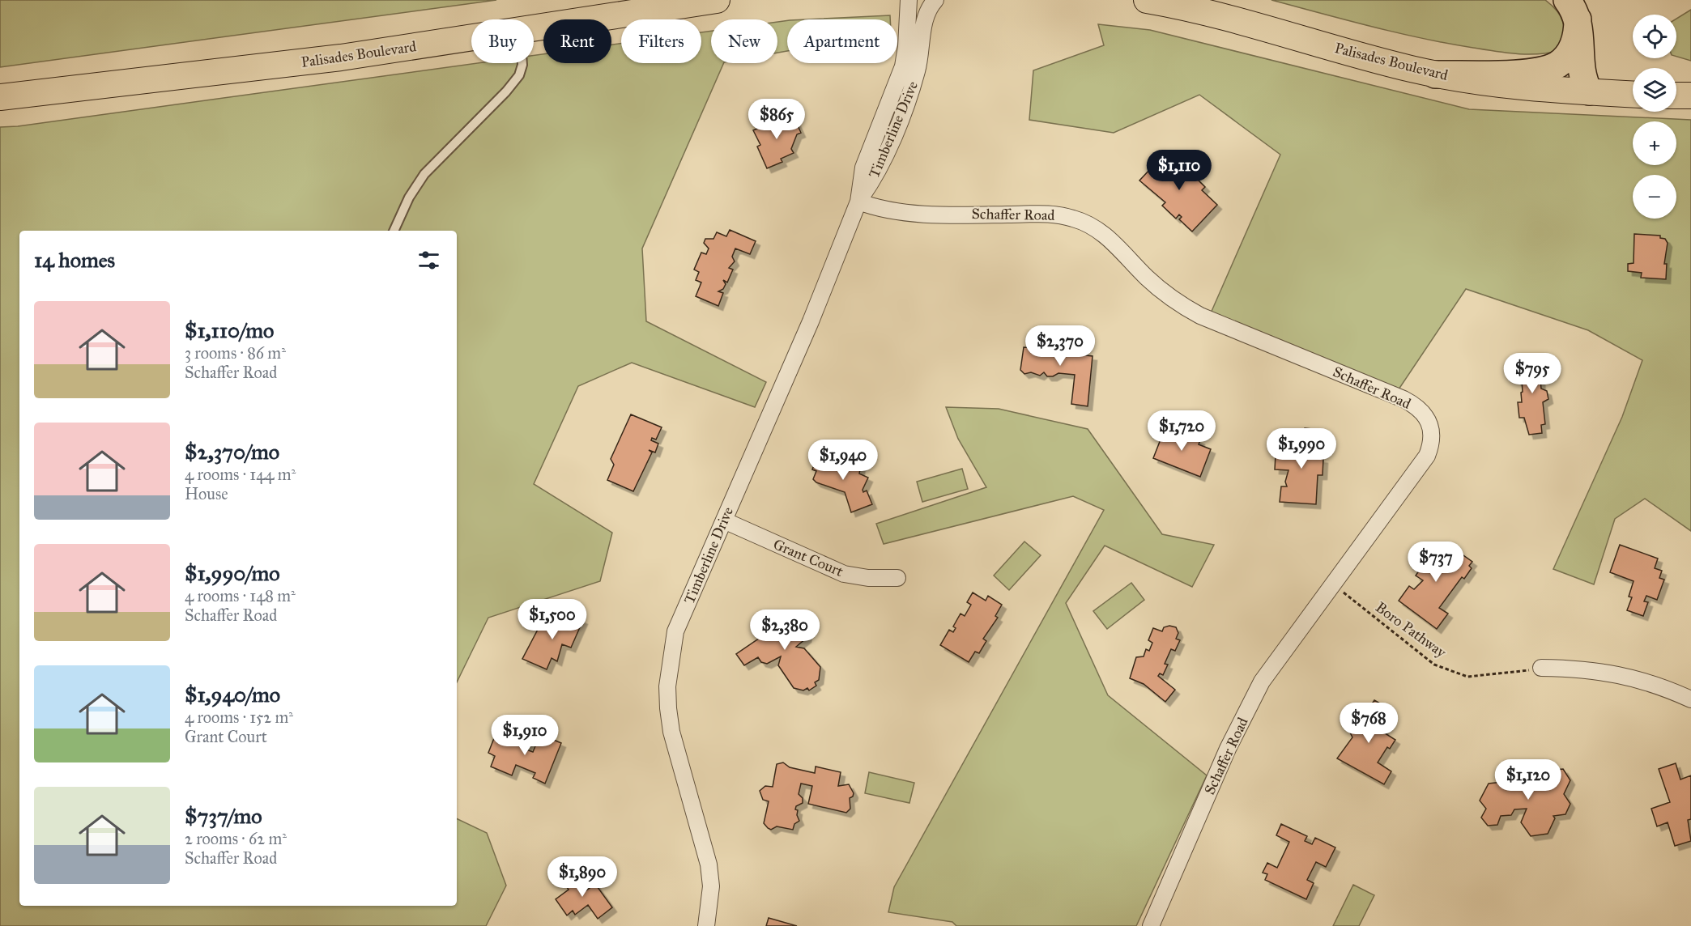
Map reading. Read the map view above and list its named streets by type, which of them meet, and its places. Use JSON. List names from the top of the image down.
{
  "streets": {
    "main road": ["Palisades Boulevard"],
    "street": ["Timberline Drive", "Schaffer Road", "Grant Court"],
    "path": ["Boro Pathway"]
  },
  "crossings": [
    ["Timberline Drive", "Schaffer Road"],
    ["Timberline Drive", "Grant Court"],
    ["Schaffer Road", "Boro Pathway"]
  ],
  "page": {
    "map_buttons": ["+", "−"],
    "chip": [
      "Buy",
      "Rent",
      "Filters",
      "New",
      "Apartment"
    ],
    "price": [
      "$865",
      "$1,110",
      "$2,370",
      "$795",
      "$1,720",
      "$1,990",
      "$1,940",
      "$737",
      "$1,500",
      "$2,380",
      "$768",
      "$1,910",
      "$1,120",
      "$1,890"
    ],
    "heading": "14 homes",
    "list": [
      {
        "name": "$1,110/mo",
        "note": "3 rooms · 86 m² · Schaffer Road"
      },
      {
        "name": "$2,370/mo",
        "note": "4 rooms · 144 m² · House"
      },
      {
        "name": "$1,990/mo",
        "note": "4 rooms · 148 m² · Schaffer Road"
      },
      {
        "name": "$1,940/mo",
        "note": "4 rooms · 152 m² · Grant Court"
      },
      {
        "name": "$737/mo",
        "note": "2 rooms · 62 m² · Schaffer Road"
      }
    ]
  }
}
